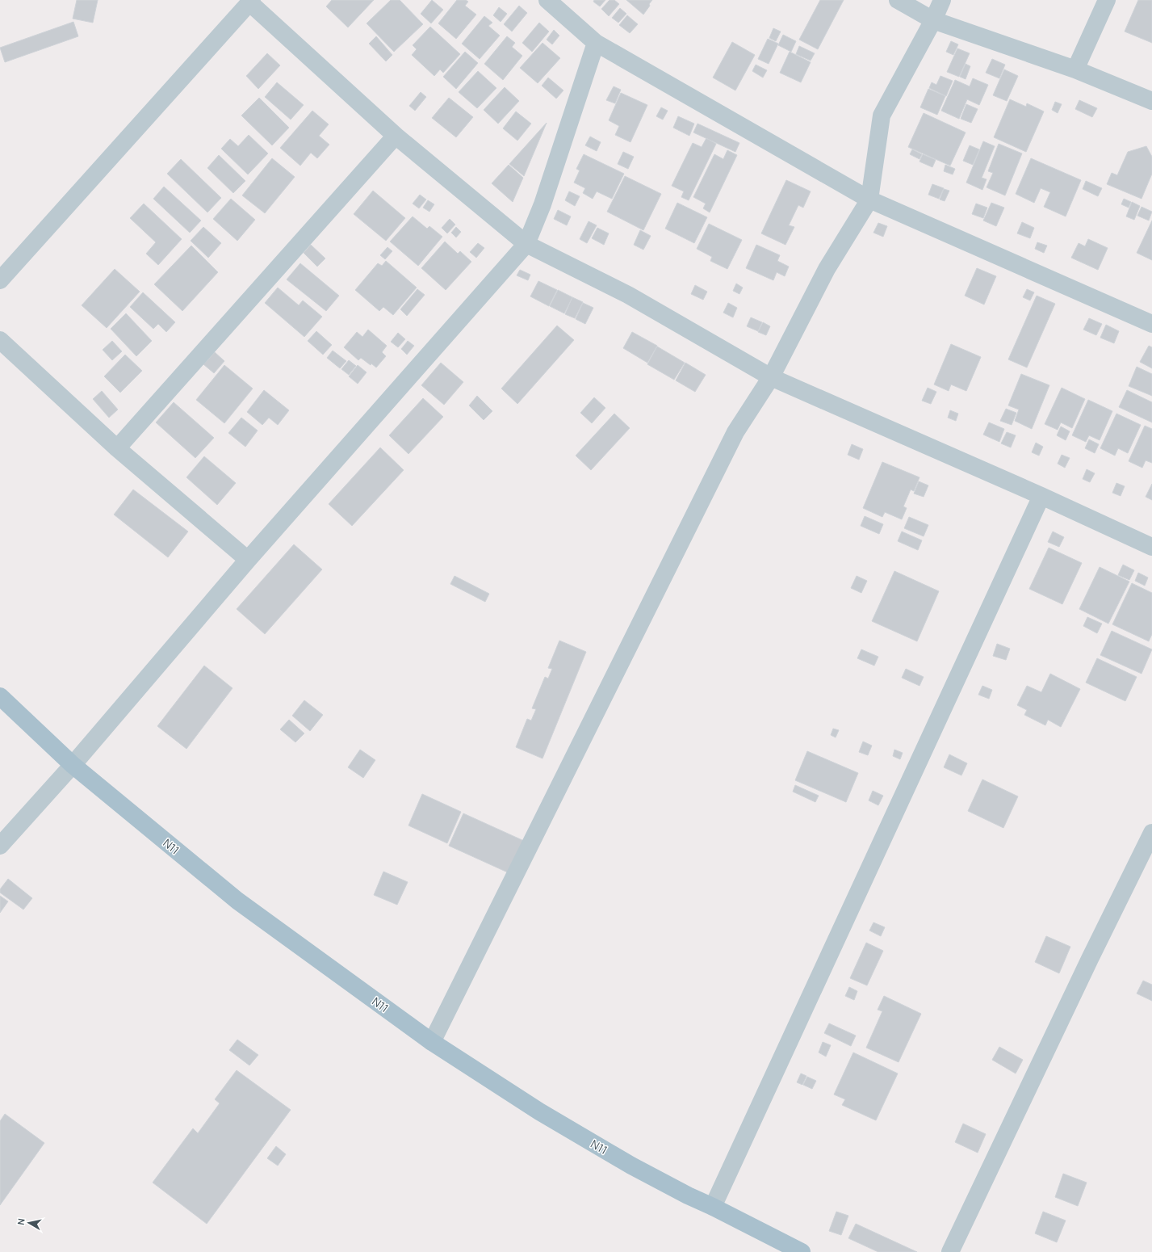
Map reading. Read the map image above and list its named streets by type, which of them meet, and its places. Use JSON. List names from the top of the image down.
{
  "streets": {
    "main road": ["N11"]
  },
  "north": "left"
}
